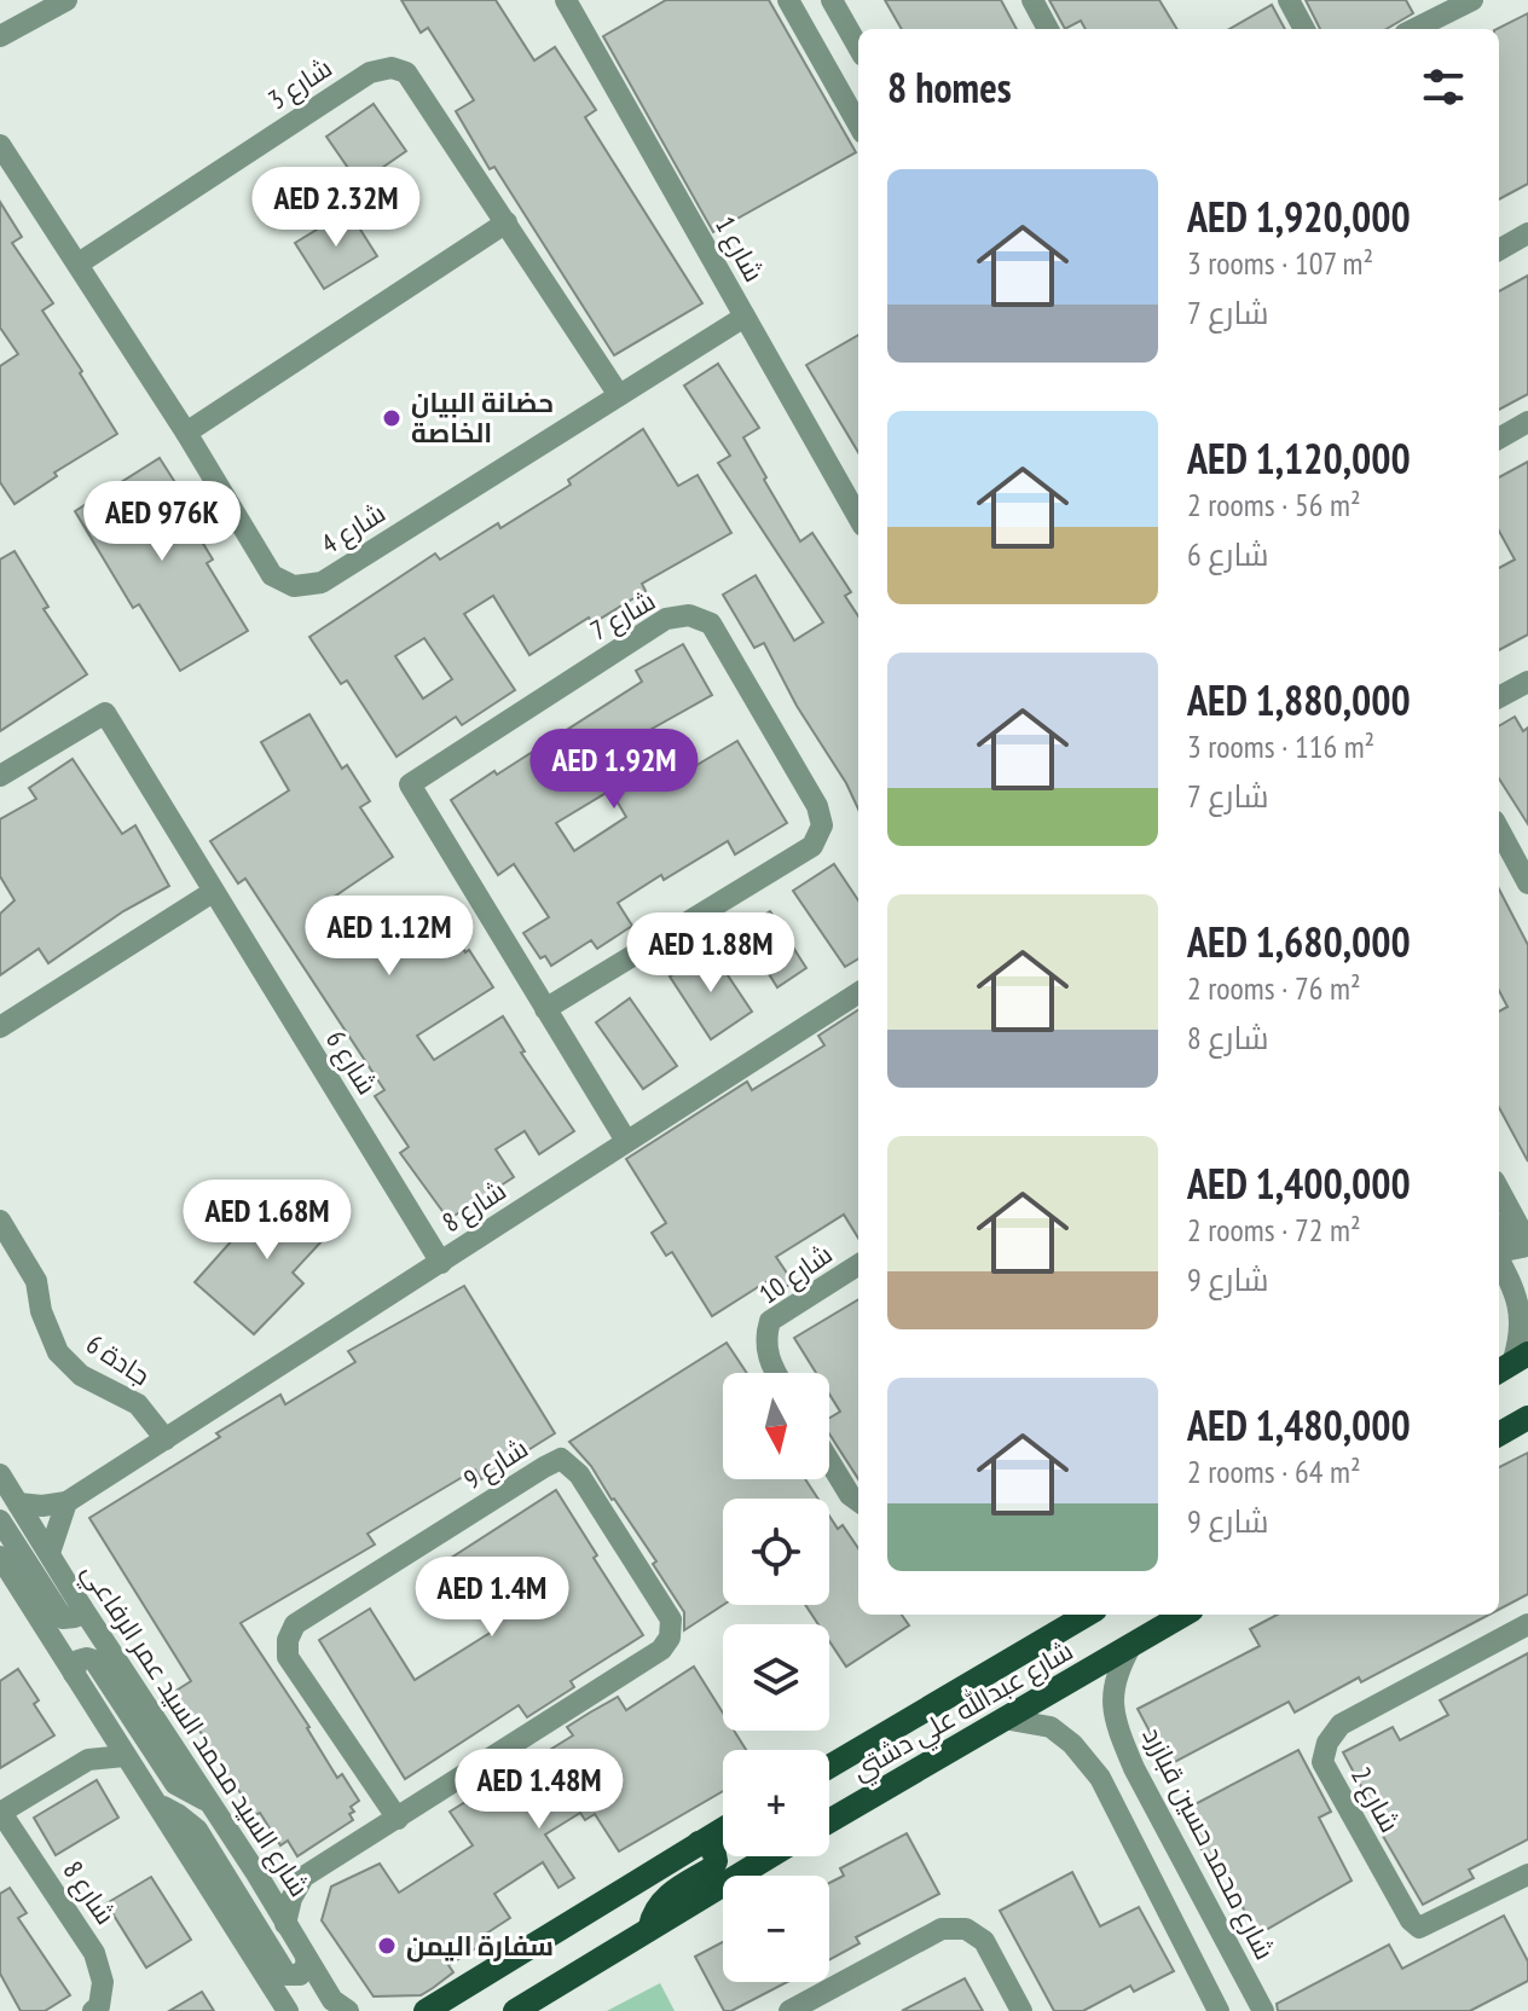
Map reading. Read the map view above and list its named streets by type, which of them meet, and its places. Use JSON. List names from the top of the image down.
{
  "streets": {
    "main road": ["شارع عبدالله علي دشتي"],
    "street": [
      "شارع 3",
      "شارع 1",
      "شارع 4",
      "شارع 7",
      "شارع 6",
      "شارع 8",
      "شارع 10",
      "جادة 6",
      "شارع 9",
      "شارع السيد محمد السيد عمر الرفاعي",
      "شارع 2",
      "شارع محمد حسين قبازرد"
    ]
  },
  "crossings": [
    ["شارع 3", "شارع 4"],
    ["شارع 1", "شارع 4"],
    ["شارع 7", "شارع 8"],
    ["شارع 6", "شارع 8"],
    ["شارع 8", "جادة 6"],
    ["شارع عبدالله علي دشتي", "شارع محمد حسين قبازرد"]
  ],
  "places": ["حضانة البيان الخاصة", "سفارة اليمن"],
  "north": "bottom",
  "page": {
    "heading": "8 homes",
    "list": [
      {
        "name": "AED 1,920,000",
        "note": "3 rooms · 107 m² · شارع 7"
      },
      {
        "name": "AED 1,120,000",
        "note": "2 rooms · 56 m² · شارع 6"
      },
      {
        "name": "AED 1,880,000",
        "note": "3 rooms · 116 m² · شارع 7"
      },
      {
        "name": "AED 1,680,000",
        "note": "2 rooms · 76 m² · شارع 8"
      },
      {
        "name": "AED 1,400,000",
        "note": "2 rooms · 72 m² · شارع 9"
      },
      {
        "name": "AED 1,480,000",
        "note": "2 rooms · 64 m² · شارع 9"
      }
    ],
    "price": [
      "AED 2.32M",
      "AED 976K",
      "AED 1.92M",
      "AED 1.12M",
      "AED 1.88M",
      "AED 1.68M",
      "AED 1.4M",
      "AED 1.48M"
    ],
    "map_buttons": ["+", "−"]
  }
}
